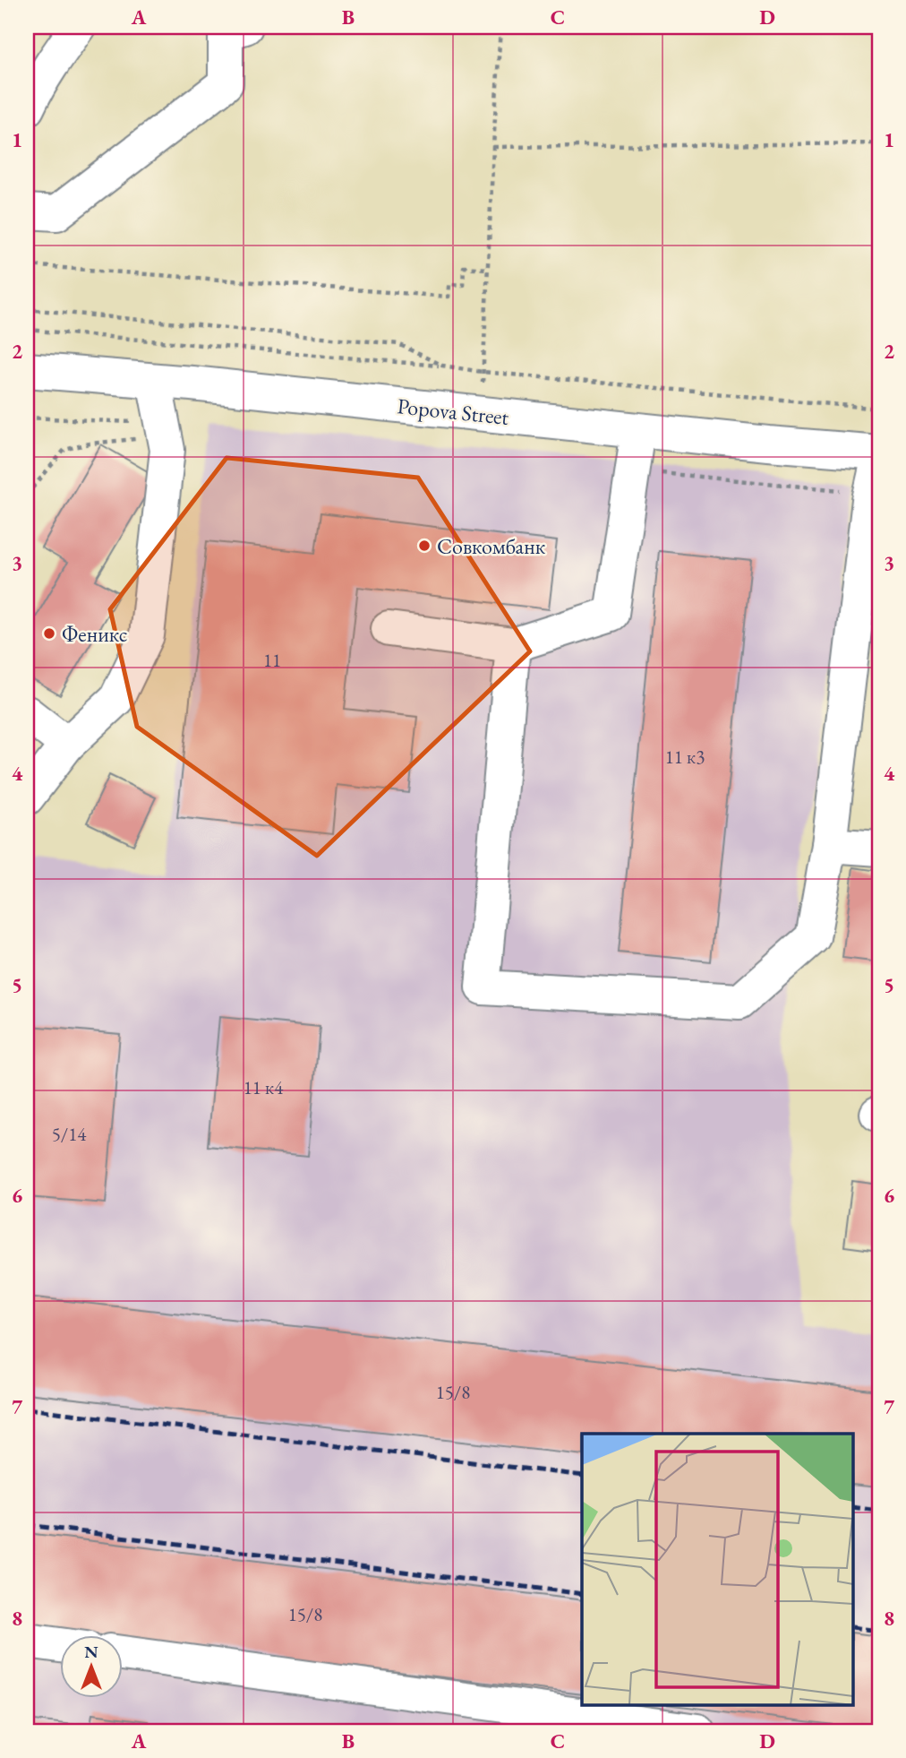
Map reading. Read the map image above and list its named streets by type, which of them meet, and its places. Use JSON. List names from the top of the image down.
{
  "streets": {
    "street": ["Popova Street"]
  },
  "places": ["Совкомбанк", "Феникс"],
  "house_numbers": [
    "11",
    "11 к3",
    "11 к4",
    "5/14",
    "15/8",
    "15/8"
  ],
  "north": "top",
  "grid": {
    "columns": [
      "A",
      "B",
      "C",
      "D"
    ],
    "rows": [
      "1",
      "2",
      "3",
      "4",
      "5",
      "6",
      "7",
      "8"
    ]
  }
}
